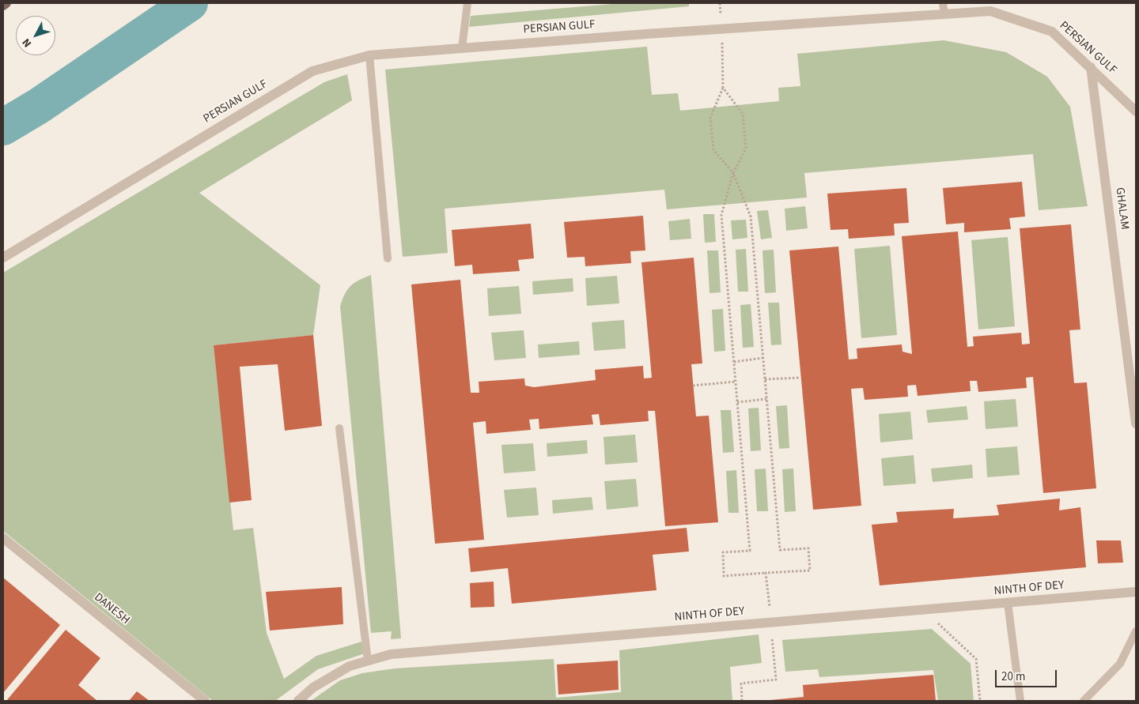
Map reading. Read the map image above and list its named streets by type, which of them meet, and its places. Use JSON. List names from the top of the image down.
{
  "streets": {
    "street": [
      "PERSIAN GULF",
      "GHALAM",
      "NINTH OF DEY",
      "DANESH"
    ]
  },
  "crossings": [
    ["PERSIAN GULF", "GHALAM"]
  ],
  "scale_bar": "20 m",
  "north": "bottom left"
}
